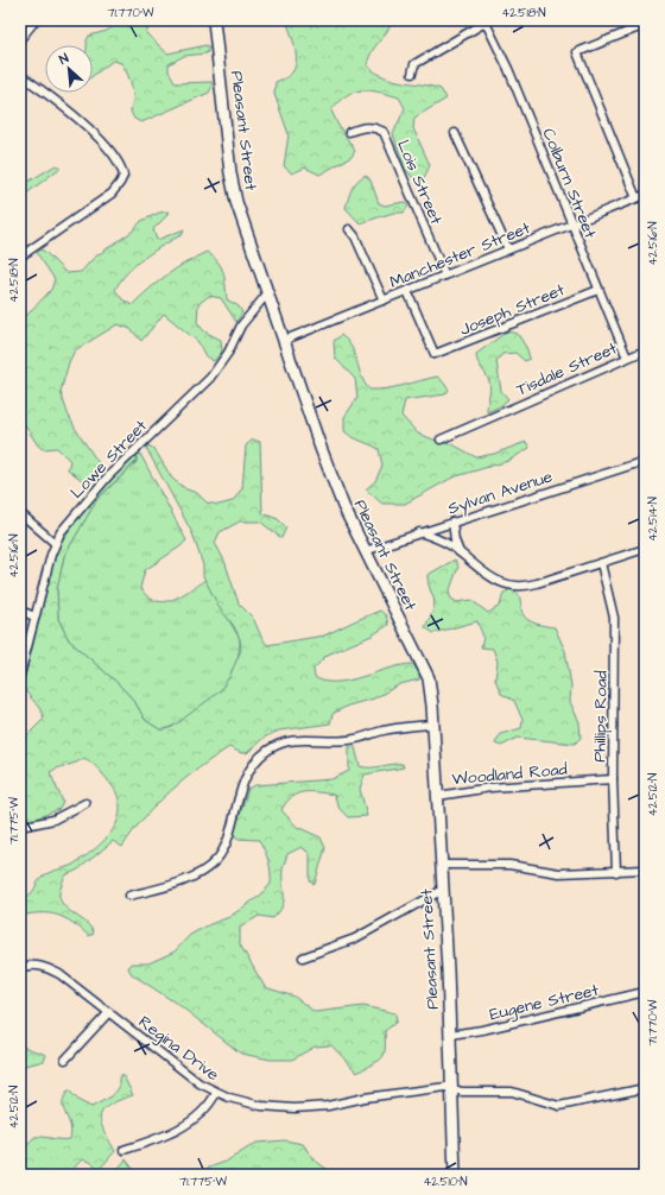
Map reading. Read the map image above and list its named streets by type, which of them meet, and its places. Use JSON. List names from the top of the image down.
{
  "streets": {
    "street": [
      "Pleasant Street",
      "Lois Street",
      "Colburn Street",
      "Manchester Street",
      "Joseph Street",
      "Tisdale Street",
      "Lowe Street",
      "Sylvan Avenue",
      "Phillips Road",
      "Woodland Road",
      "Eugene Street",
      "Regina Drive"
    ]
  },
  "crossings": [
    ["Pleasant Street", "Manchester Street"],
    ["Pleasant Street", "Lowe Street"],
    ["Pleasant Street", "Sylvan Avenue"],
    ["Pleasant Street", "Woodland Road"],
    ["Pleasant Street", "Eugene Street"],
    ["Pleasant Street", "Regina Drive"],
    ["Lois Street", "Manchester Street"],
    ["Colburn Street", "Manchester Street"],
    ["Colburn Street", "Joseph Street"],
    ["Colburn Street", "Tisdale Street"],
    ["Manchester Street", "Joseph Street"],
    ["Phillips Road", "Woodland Road"]
  ],
  "north": "top left",
  "coordinates": [
    "71.770°W",
    "42.518°N",
    "42.516°N",
    "42.514°N",
    "42.512°N",
    "71.775°W",
    "42.510°N"
  ]
}
